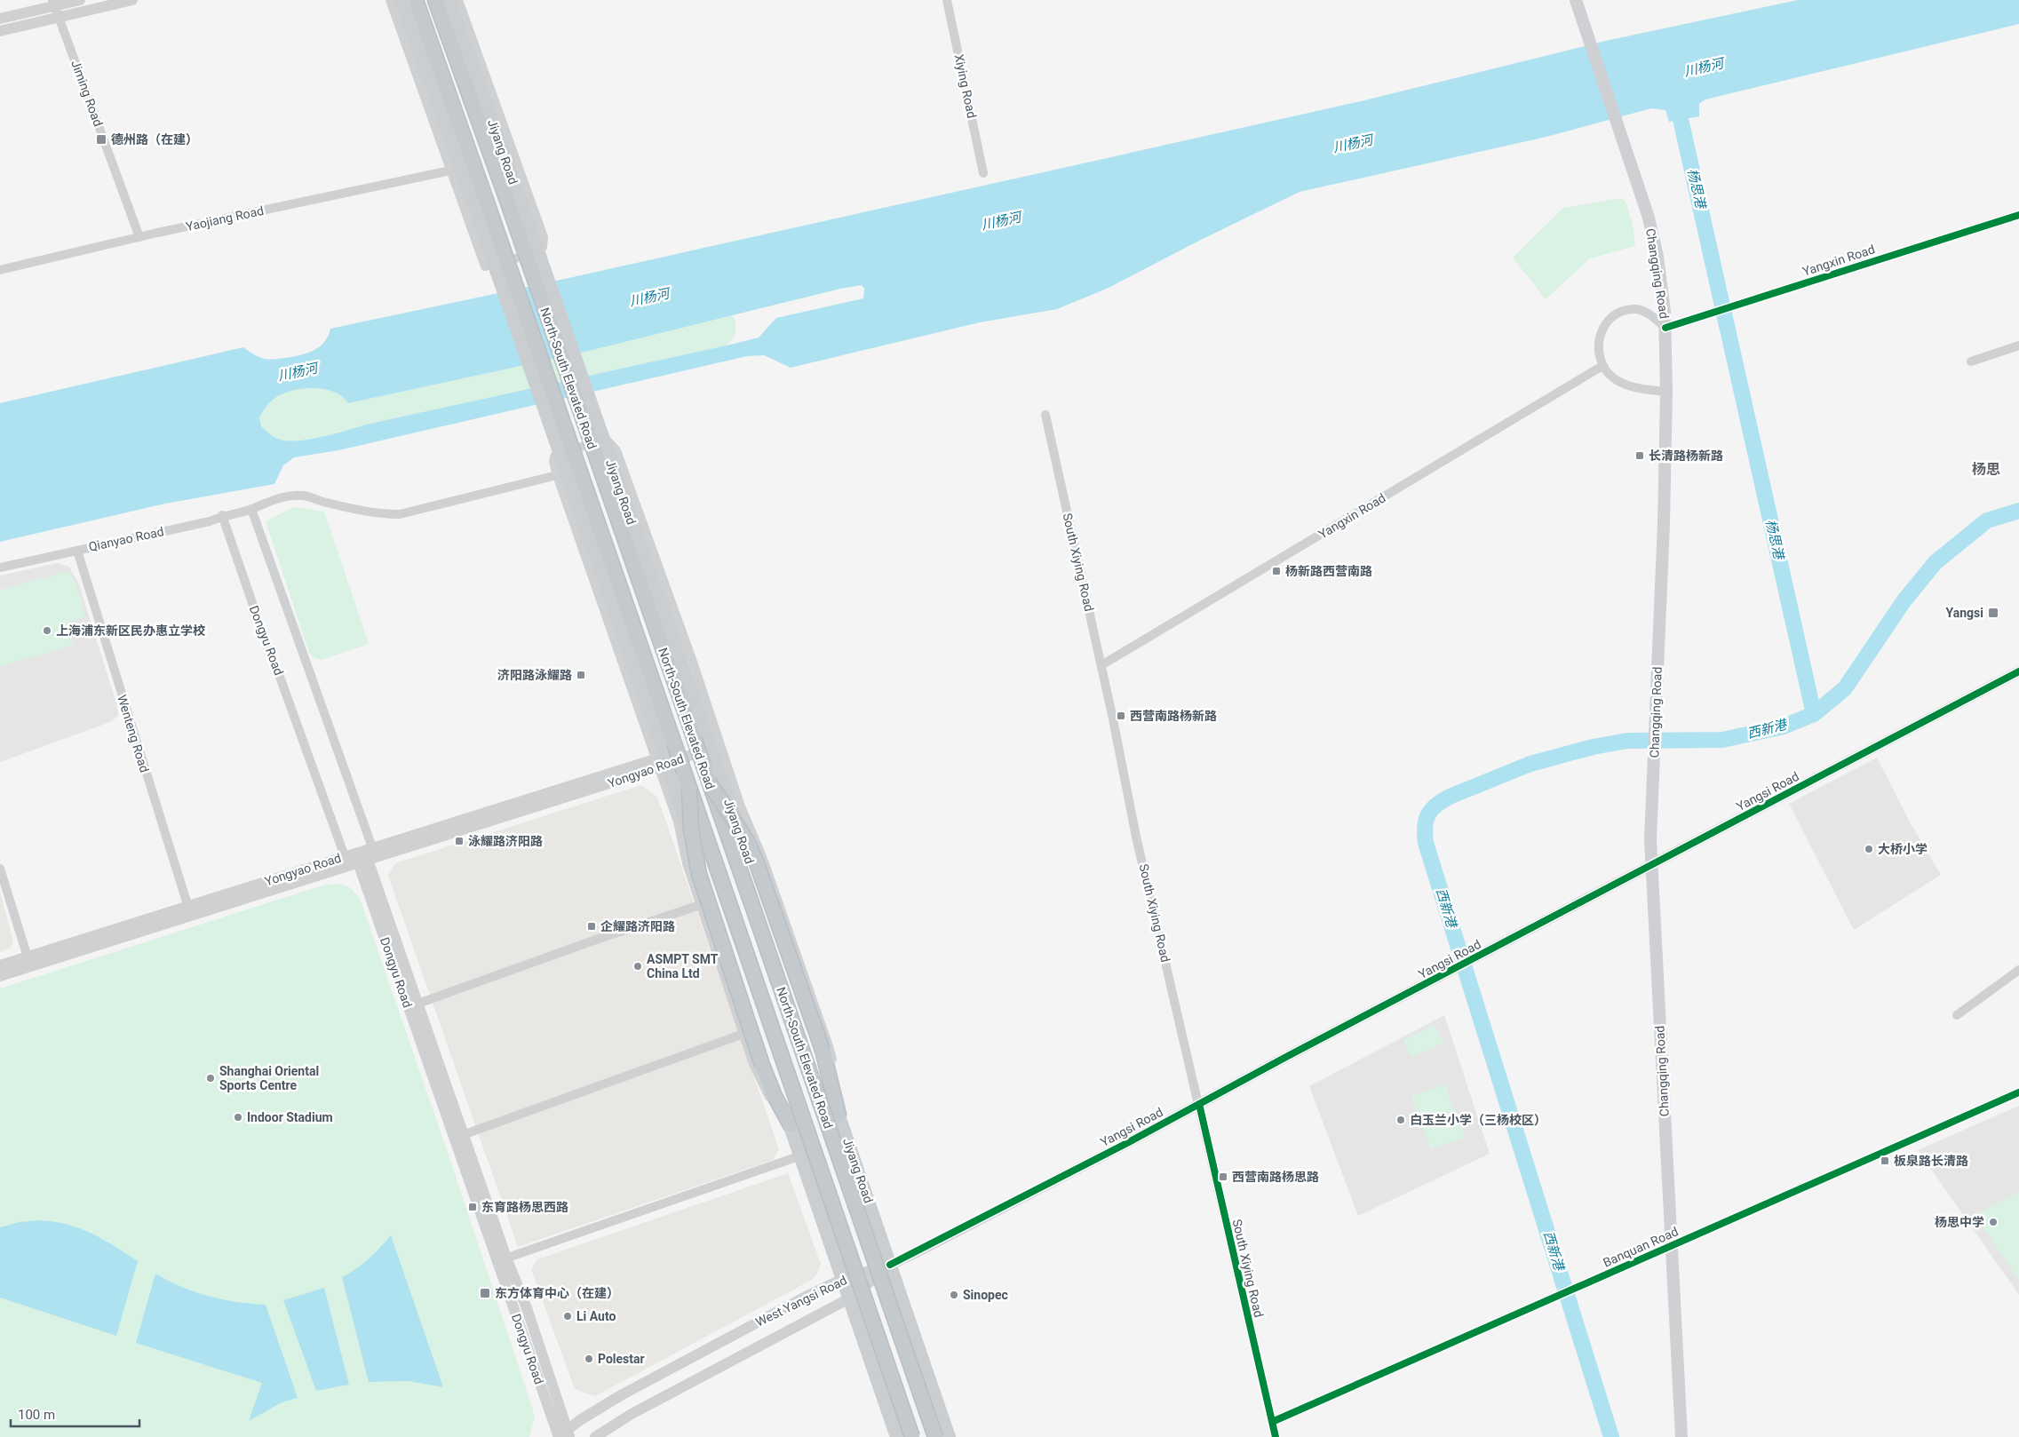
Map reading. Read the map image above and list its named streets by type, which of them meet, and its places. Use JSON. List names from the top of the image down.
{
  "streets": {
    "highway": ["North-South Elevated Road"],
    "main road": ["Jiyang Road", "Changqing Road"],
    "street": [
      "Xiying Road",
      "Jiming Road",
      "Yaojiang Road",
      "Yangxin Road",
      "Qianyao Road",
      "South Xiying Road",
      "Dongyu Road",
      "Wenteng Road",
      "Yongyao Road",
      "Yangsi Road",
      "Banquan Road",
      "West Yangsi Road"
    ]
  },
  "crossings": [
    ["Jiming Road", "Yaojiang Road"],
    ["Jiyang Road", "Yongyao Road"],
    ["Jiyang Road", "Yangsi Road"],
    ["Jiyang Road", "West Yangsi Road"],
    ["Yangxin Road", "Changqing Road"],
    ["Yangxin Road", "South Xiying Road"],
    ["Changqing Road", "Yangsi Road"],
    ["Changqing Road", "Banquan Road"],
    ["Qianyao Road", "Dongyu Road"],
    ["Qianyao Road", "Wenteng Road"],
    ["South Xiying Road", "Yangsi Road"],
    ["South Xiying Road", "Banquan Road"],
    ["Dongyu Road", "Yongyao Road"],
    ["Dongyu Road", "West Yangsi Road"],
    ["Wenteng Road", "Yongyao Road"],
    ["Yangsi Road", "West Yangsi Road"]
  ],
  "districts": ["杨思"],
  "water": ["川杨河", "杨思港", "西新港"],
  "places": {
    "transit": [
      "德州路（在建）",
      "长清路杨新路",
      "杨新路西营南路",
      "Yangsi",
      "济阳路泳耀路",
      "西营南路杨新路",
      "泳耀路济阳路",
      "企耀路济阳路",
      "板泉路长清路",
      "西营南路杨思路",
      "东育路杨思西路",
      "东方体育中心（在建）"
    ],
    "other": [
      "上海浦东新区民办惠立学校",
      "大桥小学",
      "ASMPT SMT China Ltd",
      "Shanghai Oriental Sports Centre",
      "Indoor Stadium",
      "白玉兰小学（三杨校区）",
      "杨思中学",
      "Sinopec",
      "Li Auto",
      "Polestar"
    ]
  },
  "scale_bar": "100 m"
}
